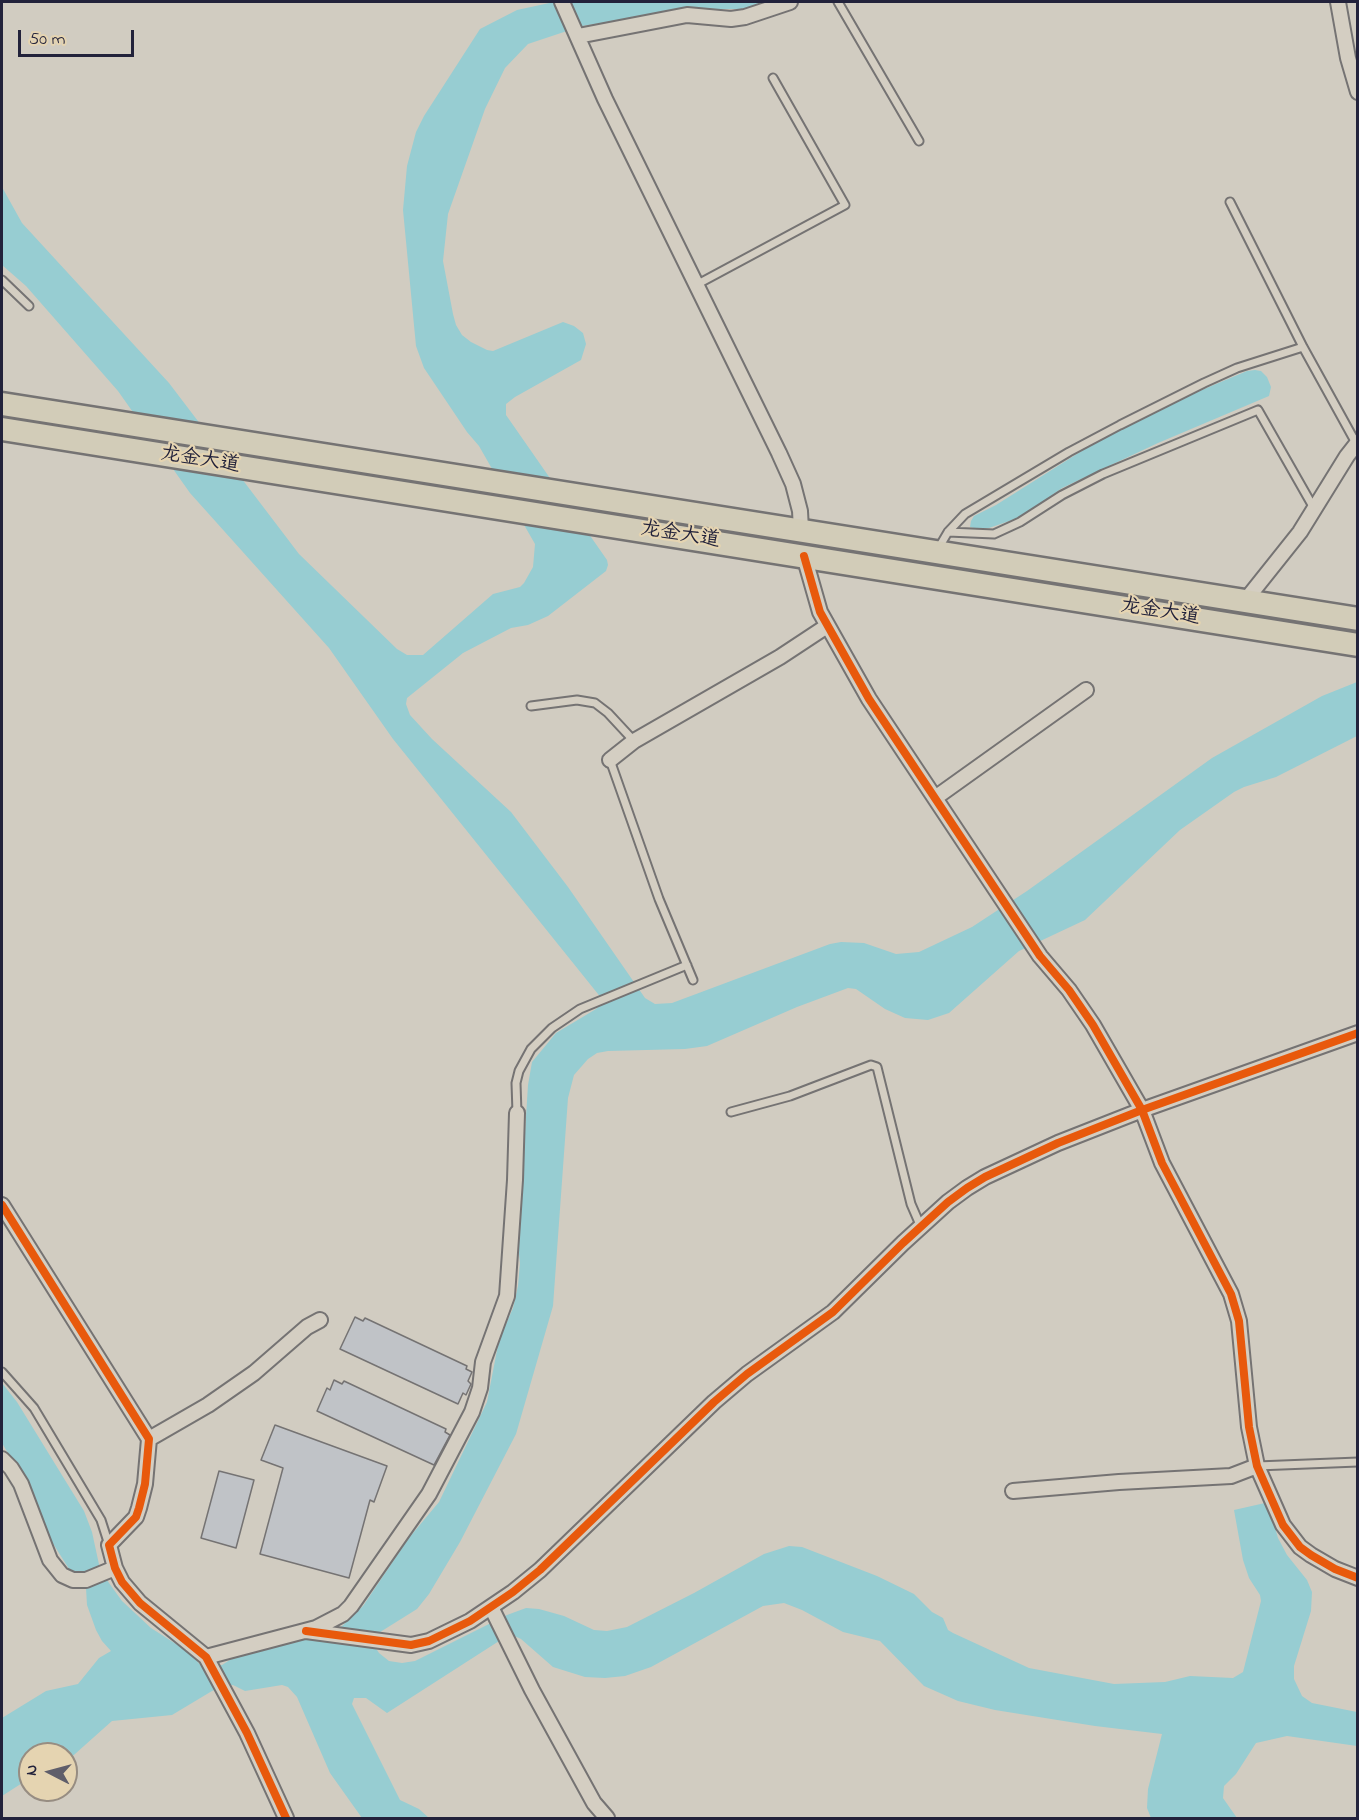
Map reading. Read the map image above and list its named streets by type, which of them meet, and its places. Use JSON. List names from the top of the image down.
{
  "streets": {
    "main road": ["龙金大道"]
  },
  "scale_bar": "50 m",
  "north": "left"
}
